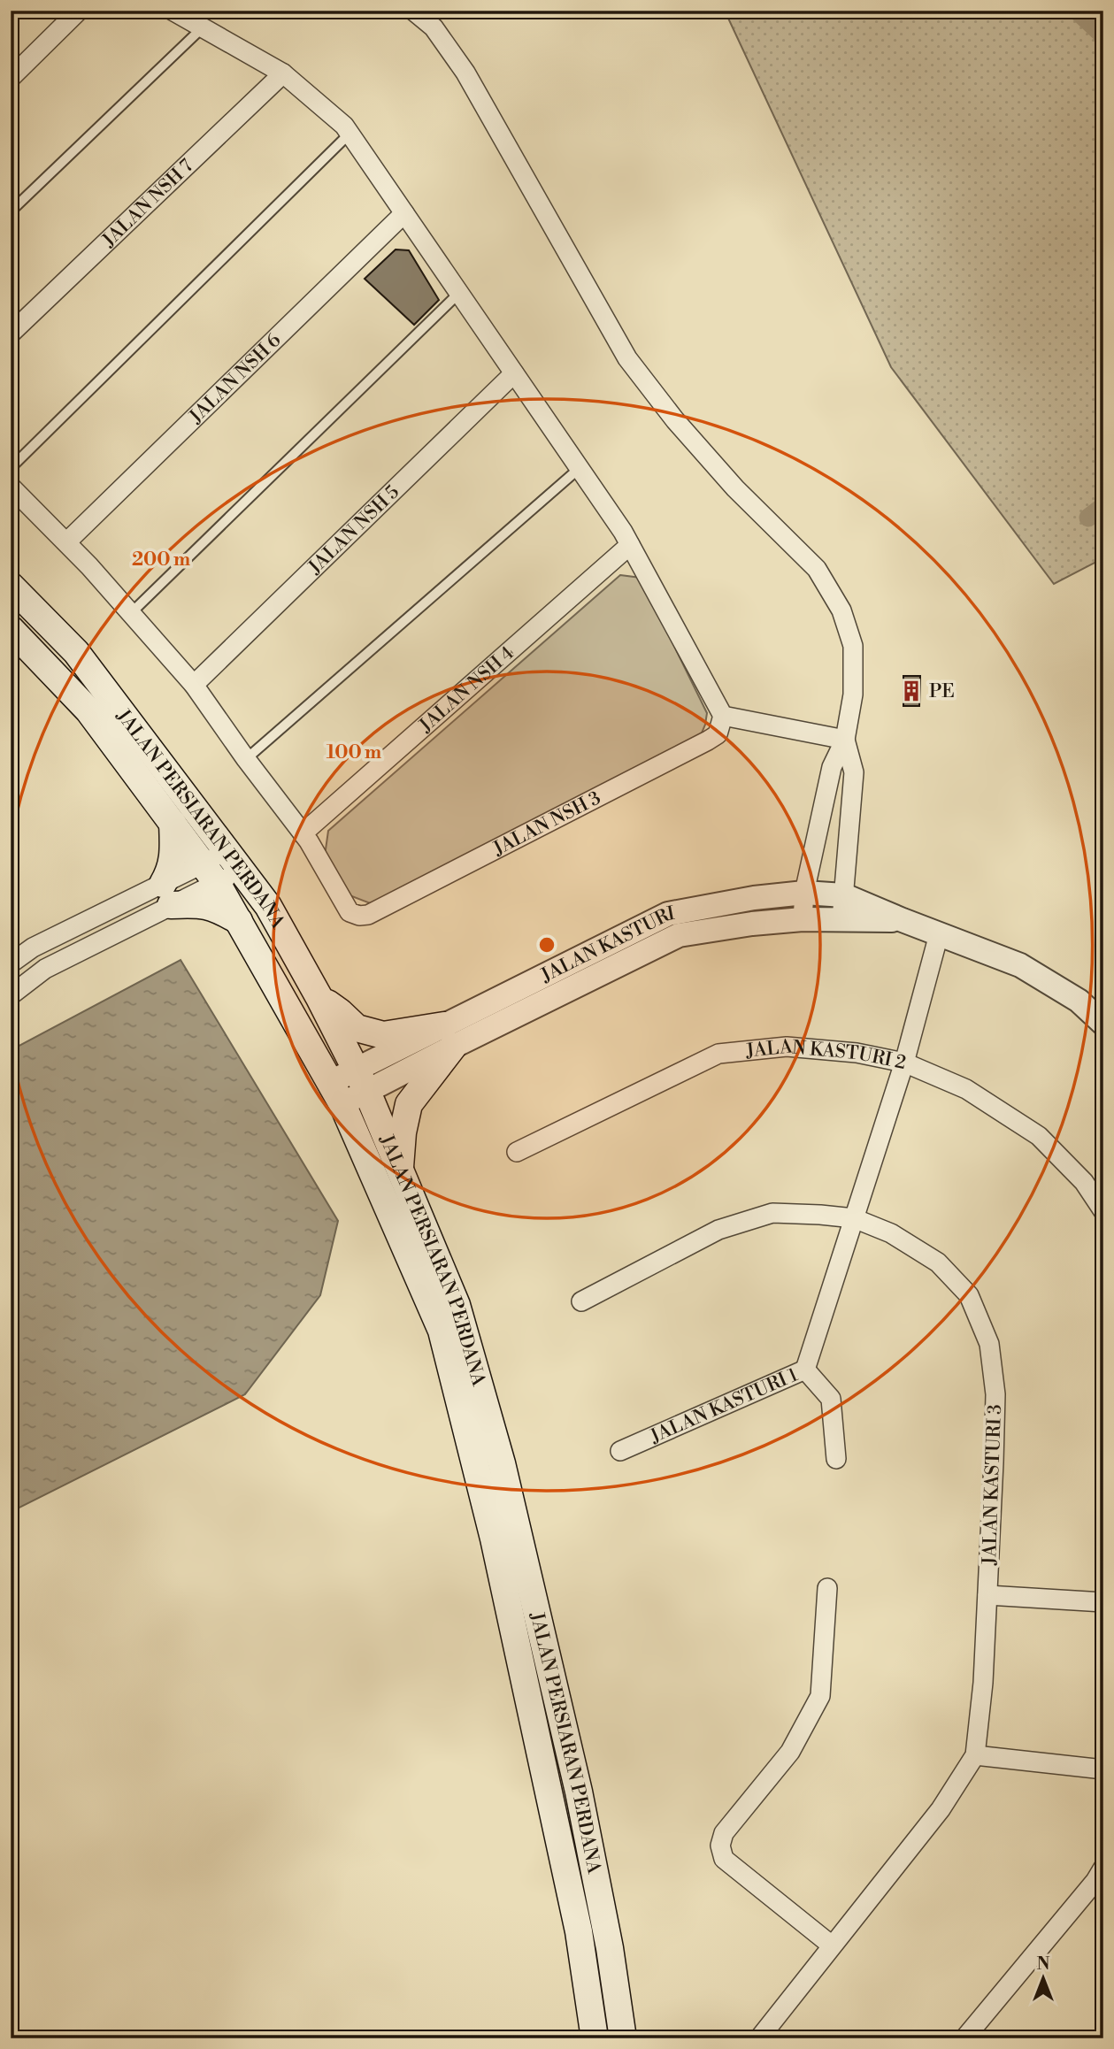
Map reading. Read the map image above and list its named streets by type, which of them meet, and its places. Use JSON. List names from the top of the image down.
{
  "streets": {
    "main road": ["JALAN PERSIARAN PERDANA"],
    "street": [
      "JALAN NSH 7",
      "JALAN NSH 6",
      "JALAN NSH 5",
      "JALAN NSH 4",
      "JALAN NSH 3",
      "JALAN KASTURI",
      "JALAN KASTURI 2",
      "JALAN KASTURI 1",
      "JALAN KASTURI 3"
    ]
  },
  "crossings": [
    ["JALAN NSH 4", "JALAN NSH 3"],
    ["JALAN PERSIARAN PERDANA", "JALAN KASTURI"]
  ],
  "places": {
    "building": ["PE"]
  },
  "north": "top",
  "rings": ["200 m", "100 m"]
}
